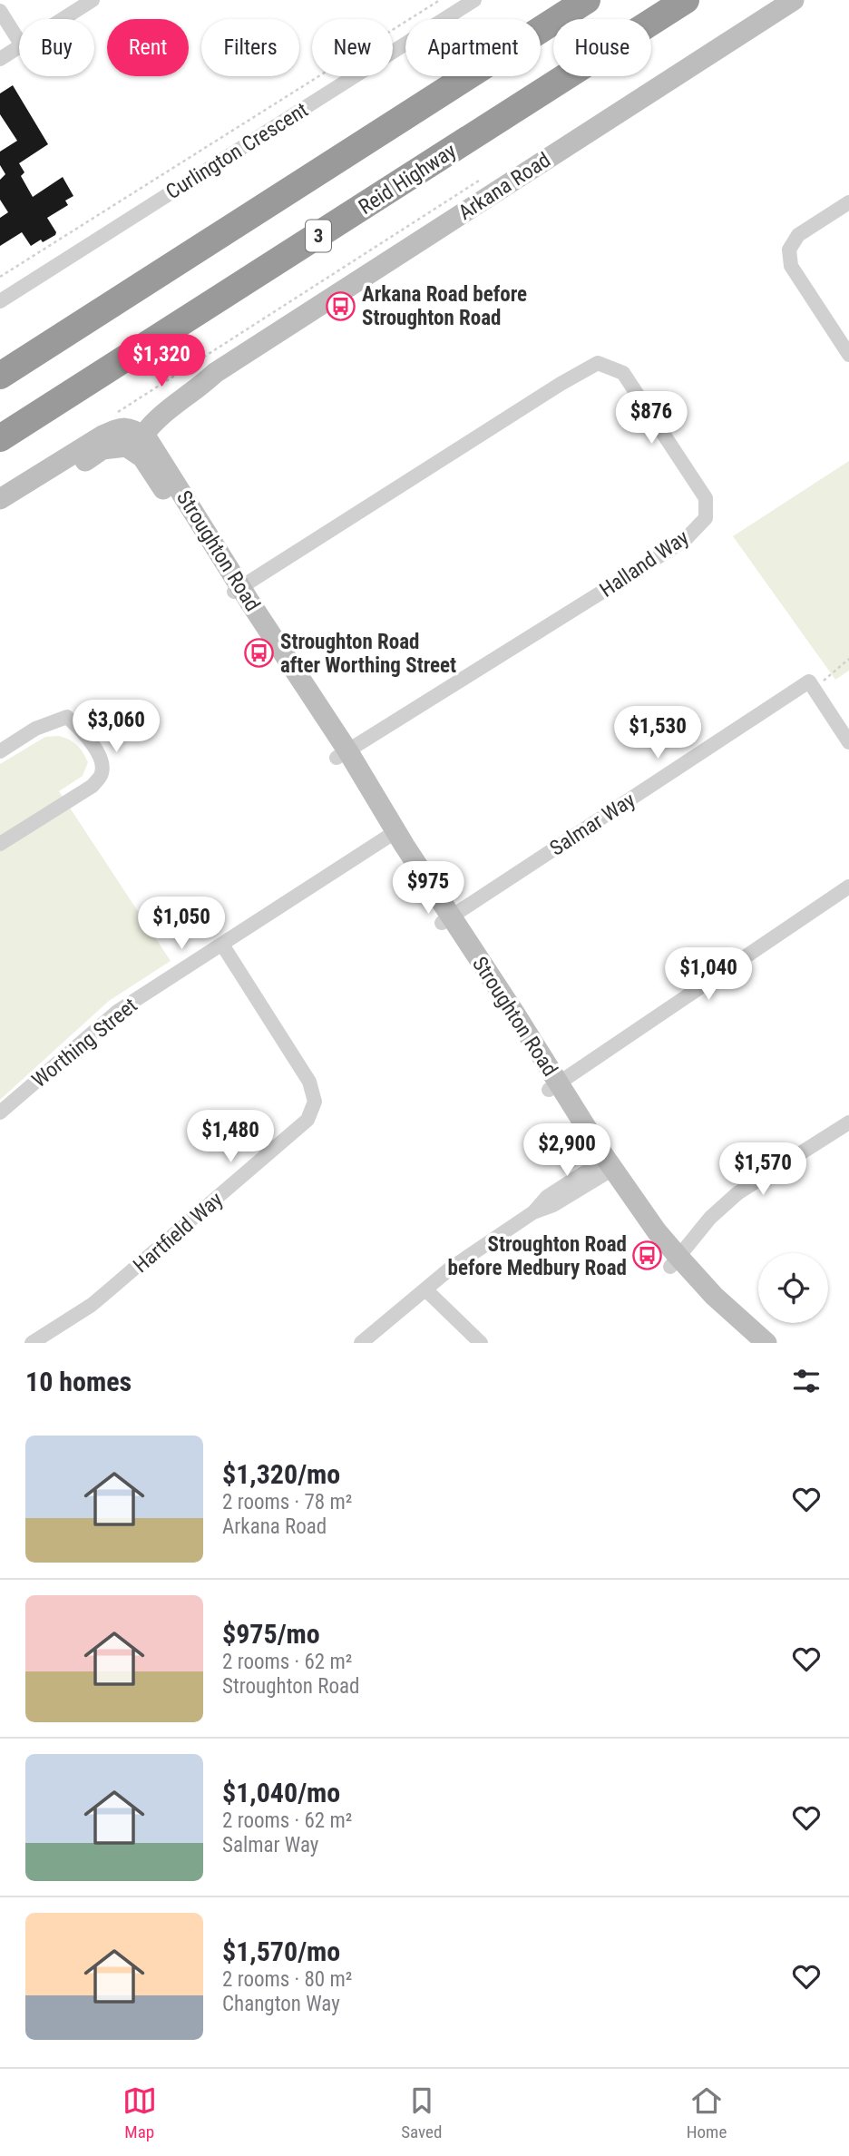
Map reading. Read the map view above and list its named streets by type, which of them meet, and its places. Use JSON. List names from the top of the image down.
{
  "streets": {
    "highway": ["Reid Highway", "3"],
    "street": [
      "Curlington Crescent",
      "Arkana Road",
      "Stroughton Road",
      "Halland Way",
      "Salmar Way",
      "Worthing Street",
      "Hartfield Way"
    ]
  },
  "crossings": [
    ["Arkana Road", "Stroughton Road"],
    ["Stroughton Road", "Halland Way"],
    ["Stroughton Road", "Salmar Way"],
    ["Stroughton Road", "Worthing Street"],
    ["Worthing Street", "Hartfield Way"]
  ],
  "places": {
    "bus stop": ["Arkana Road before Stroughton Road", "Stroughton Road after Worthing Street", "Stroughton Road before Medbury Road"]
  },
  "page": {
    "chip": [
      "Buy",
      "Rent",
      "Filters",
      "New",
      "Apartment",
      "House"
    ],
    "price": [
      "$1,320",
      "$876",
      "$3,060",
      "$1,530",
      "$975",
      "$1,050",
      "$1,040",
      "$1,480",
      "$2,900",
      "$1,570"
    ],
    "heading": "10 homes",
    "list": [
      {
        "name": "$1,320/mo",
        "note": "2 rooms · 78 m² · Arkana Road"
      },
      {
        "name": "$975/mo",
        "note": "2 rooms · 62 m² · Stroughton Road"
      },
      {
        "name": "$1,040/mo",
        "note": "2 rooms · 62 m² · Salmar Way"
      },
      {
        "name": "$1,570/mo",
        "note": "2 rooms · 80 m² · Changton Way"
      }
    ],
    "tabs": ["Map", "Saved", "Home"]
  }
}
